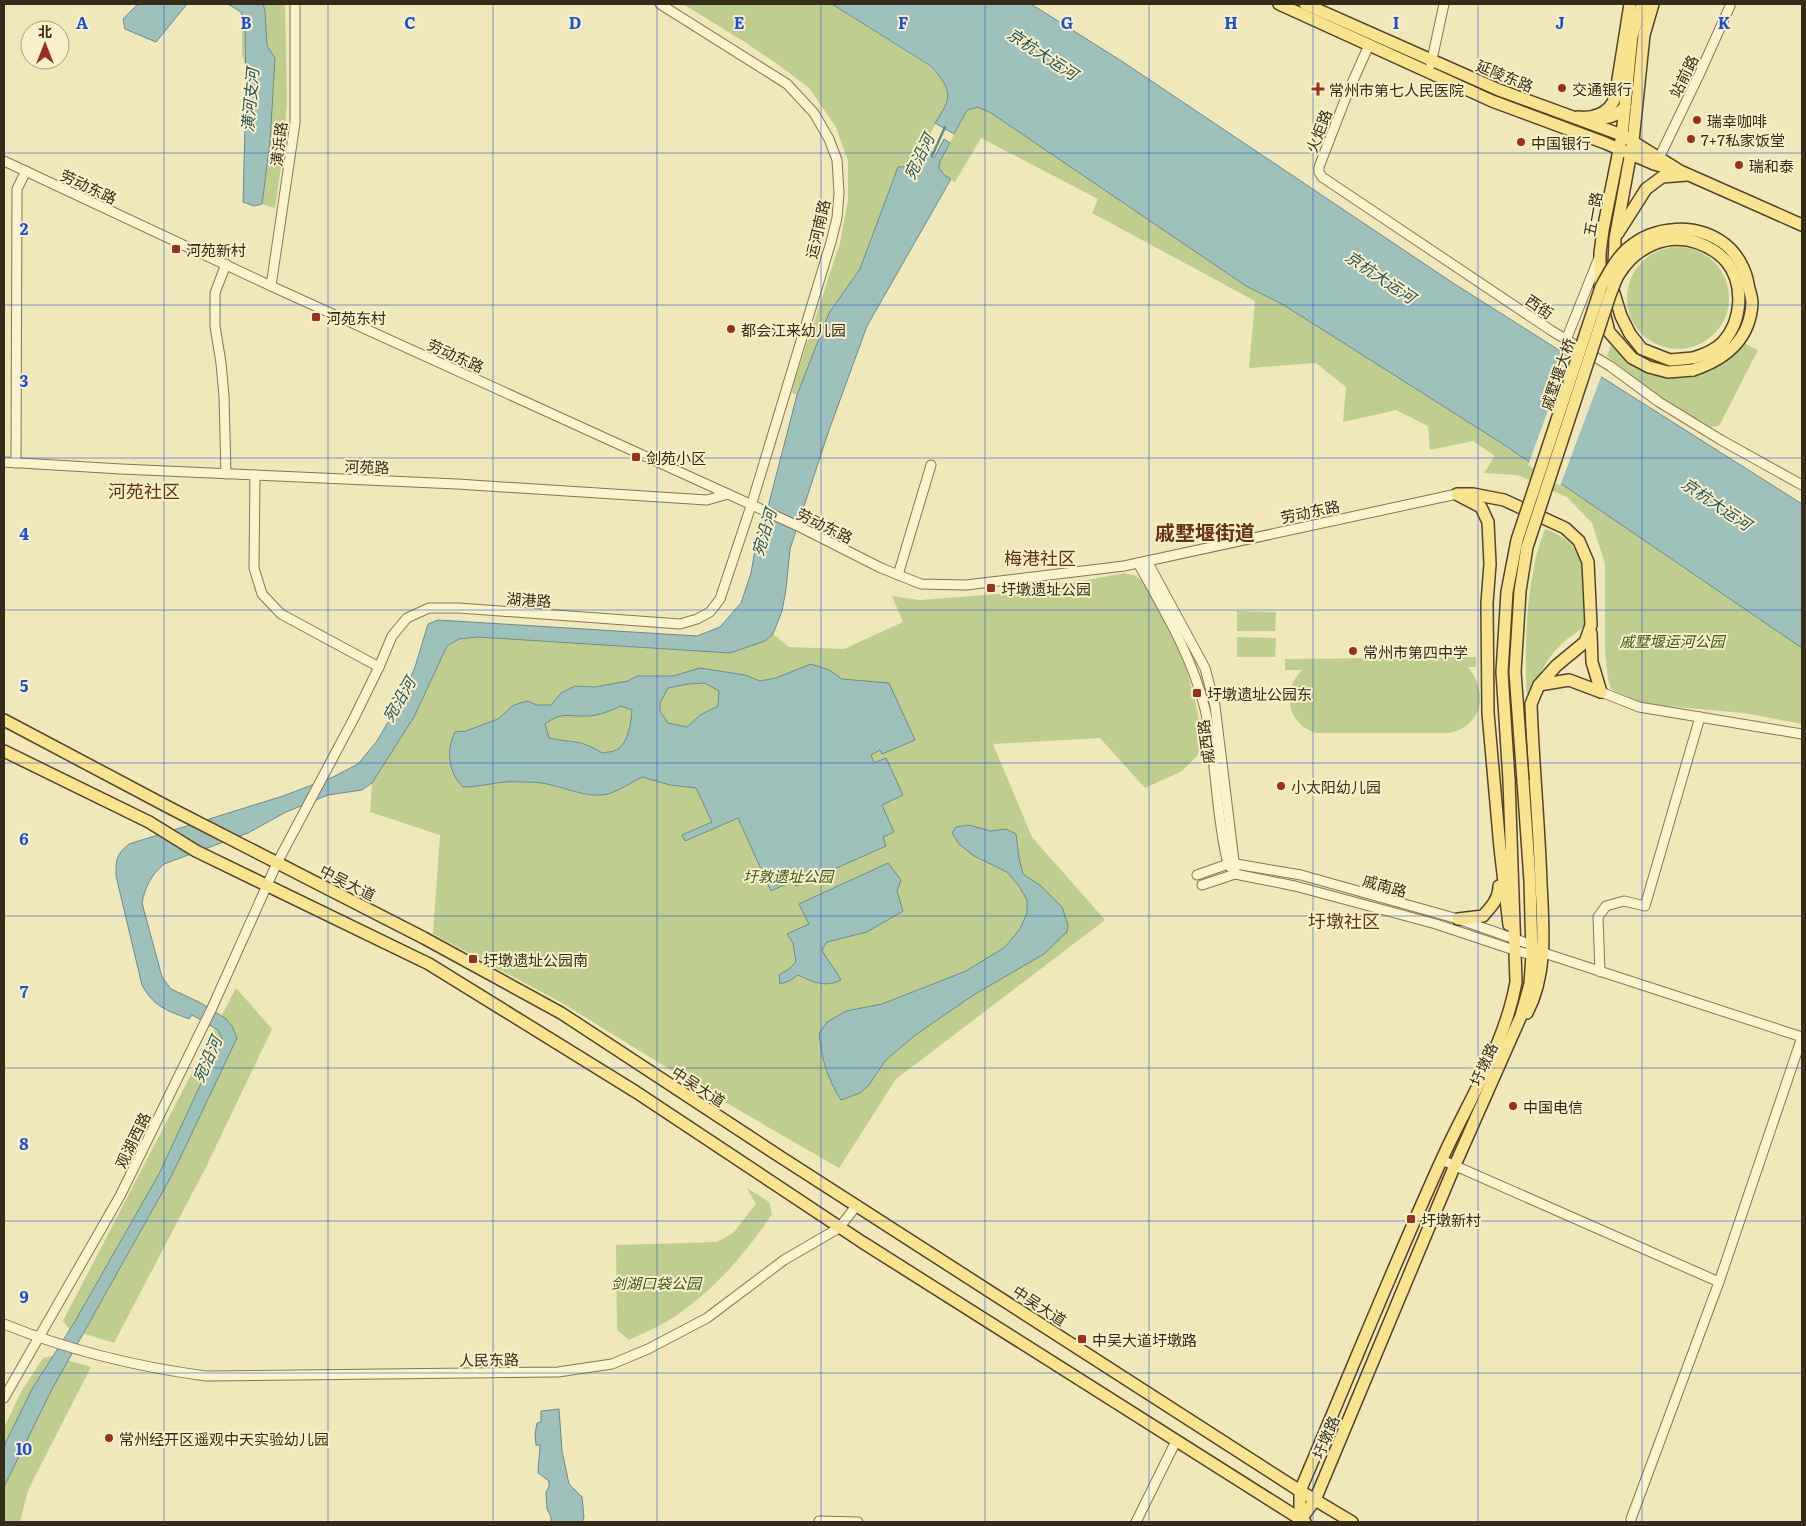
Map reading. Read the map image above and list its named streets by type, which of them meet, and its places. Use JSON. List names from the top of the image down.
{
  "streets": {
    "main road": [
      "延陵东路",
      "五一路",
      "戚墅堰大桥",
      "中吴大道",
      "圩墩路"
    ],
    "street": [
      "站前路",
      "火炬路",
      "潢浜路",
      "劳动东路",
      "运河南路",
      "西街",
      "河苑路",
      "湖港路",
      "戚西路",
      "戚南路",
      "观湖西路",
      "人民东路"
    ]
  },
  "crossings": [
    ["延陵东路", "站前路"],
    ["延陵东路", "火炬路"],
    ["延陵东路", "五一路"],
    ["火炬路", "西街"],
    ["潢浜路", "劳动东路"],
    ["劳动东路", "运河南路"],
    ["劳动东路", "河苑路"],
    ["劳动东路", "湖港路"],
    ["劳动东路", "戚西路"],
    ["五一路", "戚墅堰大桥"],
    ["运河南路", "湖港路"],
    ["戚墅堰大桥", "戚南路"],
    ["戚墅堰大桥", "圩墩路"],
    ["湖港路", "中吴大道"],
    ["戚西路", "戚南路"],
    ["中吴大道", "圩墩路"],
    ["中吴大道", "人民东路"],
    ["戚南路", "圩墩路"],
    ["观湖西路", "人民东路"]
  ],
  "districts": [
    "河苑社区",
    "戚墅堰街道",
    "梅港社区",
    "圩墩社区"
  ],
  "water": ["京杭大运河", "潢河支河", "宛沿河"],
  "parks": ["戚墅堰运河公园", "圩敦遗址公园", "剑湖口袋公园"],
  "places": {
    "other": [
      "交通银行",
      "瑞幸咖啡",
      "7+7私家饭堂",
      "中国银行",
      "瑞和泰",
      "都会江来幼儿园",
      "常州市第四中学",
      "小太阳幼儿园",
      "中国电信",
      "常州经开区遥观中天实验幼儿园"
    ],
    "health": ["常州市第七人民医院"],
    "transit": [
      "河苑新村",
      "河苑东村",
      "剑苑小区",
      "圩墩遗址公园",
      "圩墩遗址公园东",
      "圩墩遗址公园南",
      "圩墩新村",
      "中吴大道圩墩路"
    ]
  },
  "north": "top",
  "grid": {
    "columns": [
      "A",
      "B",
      "C",
      "D",
      "E",
      "F",
      "G",
      "H",
      "I",
      "J",
      "K"
    ],
    "rows": [
      "2",
      "3",
      "4",
      "5",
      "6",
      "7",
      "8",
      "9",
      "10"
    ]
  }
}
